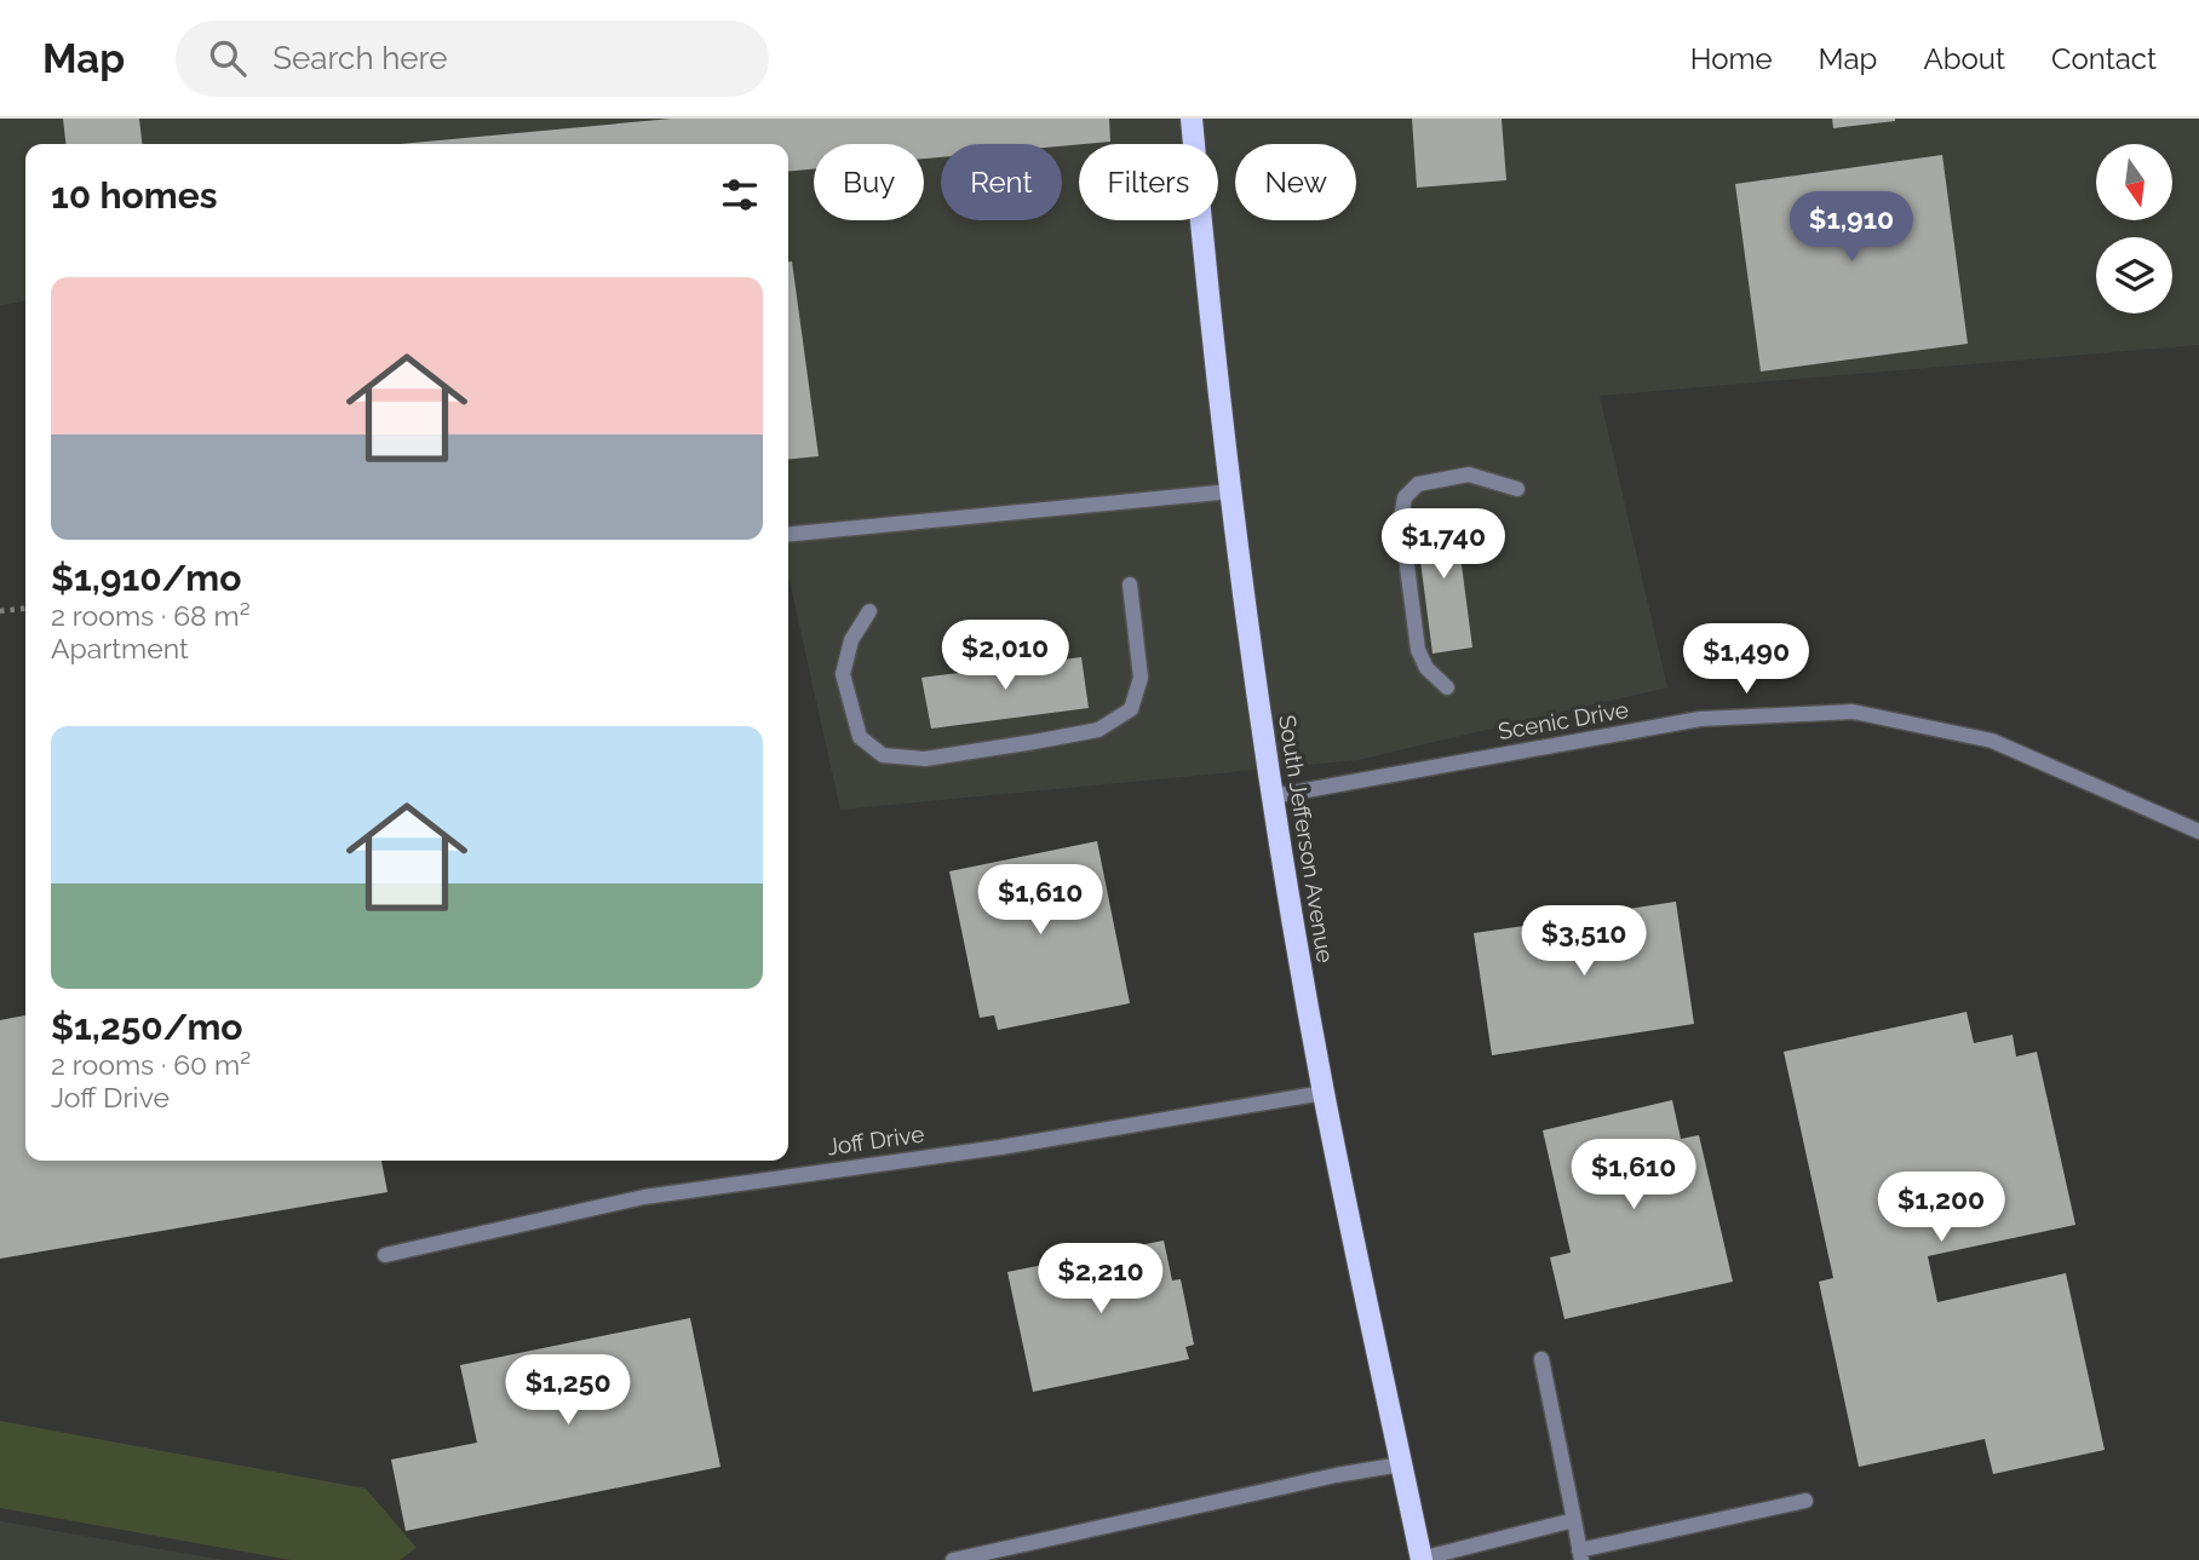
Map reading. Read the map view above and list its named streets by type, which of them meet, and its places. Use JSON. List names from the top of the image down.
{
  "streets": {
    "main road": ["South Jefferson Avenue"],
    "street": ["Scenic Drive", "Joff Drive"]
  },
  "crossings": [
    ["Scenic Drive", "South Jefferson Avenue"],
    ["South Jefferson Avenue", "Joff Drive"]
  ],
  "north": "bottom",
  "page": {
    "header": "Map",
    "search": "Search here",
    "nav": [
      "Home",
      "Map",
      "About",
      "Contact"
    ],
    "chip": [
      "Buy",
      "Rent",
      "Filters",
      "New"
    ],
    "heading": "10 homes",
    "price": [
      "$1,910",
      "$1,740",
      "$2,010",
      "$1,490",
      "$1,610",
      "$3,510",
      "$1,610",
      "$1,200",
      "$2,210",
      "$1,250"
    ],
    "list": [
      {
        "name": "$1,910/mo",
        "note": "2 rooms · 68 m² · Apartment"
      },
      {
        "name": "$1,250/mo",
        "note": "2 rooms · 60 m² · Joff Drive"
      }
    ]
  }
}
